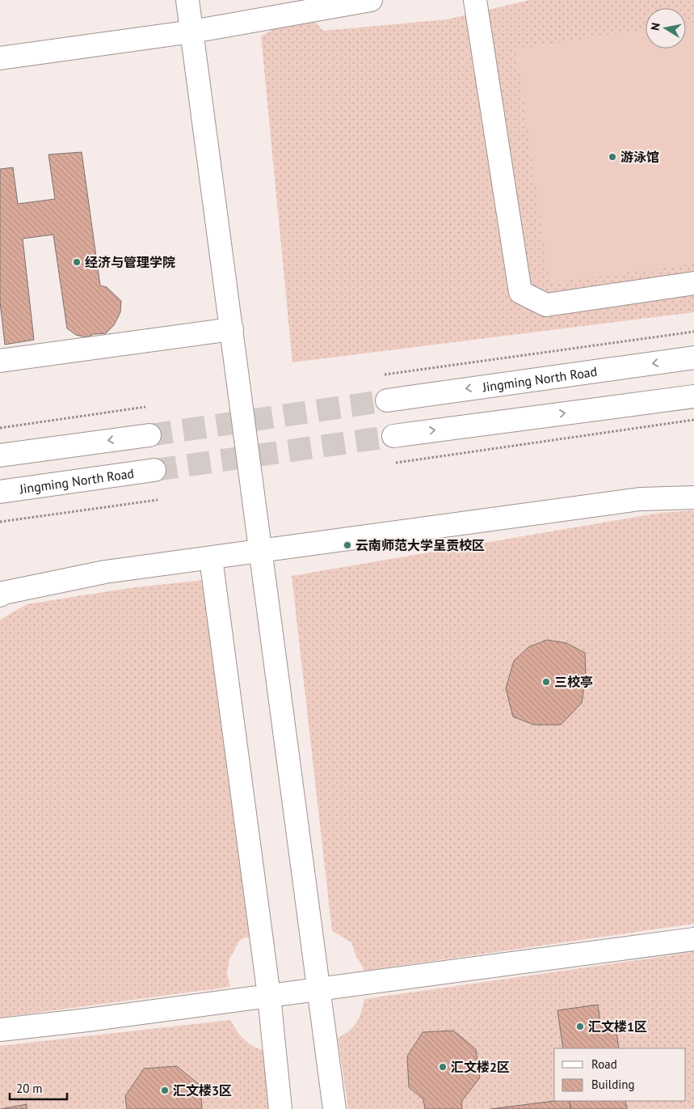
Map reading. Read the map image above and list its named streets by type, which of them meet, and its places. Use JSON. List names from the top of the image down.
{
  "streets": {
    "street": ["Jingming North Road"]
  },
  "places": [
    "游泳馆",
    "经济与管理学院",
    "云南师范大学呈贡校区",
    "三校亭",
    "汇文楼1区",
    "汇文楼2区",
    "汇文楼3区"
  ],
  "legend": ["Road", "Building"],
  "scale_bar": "20 m",
  "north": "left"
}
